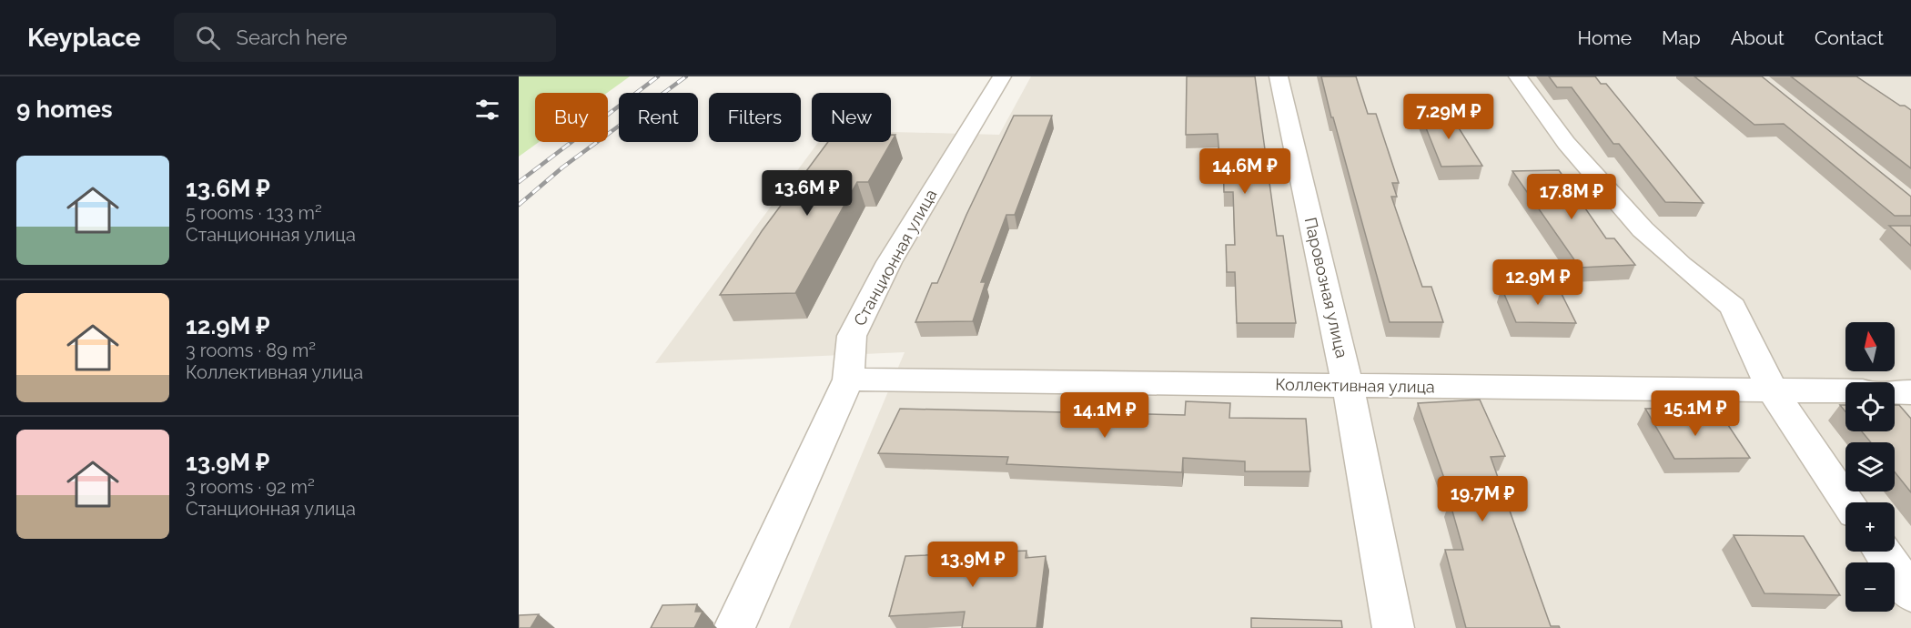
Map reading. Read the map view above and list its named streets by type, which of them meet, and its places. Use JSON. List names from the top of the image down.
{
  "streets": {
    "street": ["Станционная улица", "Паровозная улица", "Коллективная улица"]
  },
  "crossings": [
    ["Станционная улица", "Коллективная улица"],
    ["Паровозная улица", "Коллективная улица"]
  ],
  "north": "top",
  "page": {
    "header": "Keyplace",
    "search": "Search here",
    "nav": [
      "Home",
      "Map",
      "About",
      "Contact"
    ],
    "heading": "9 homes",
    "chip": [
      "Buy",
      "Rent",
      "Filters",
      "New"
    ],
    "price": [
      "7.29M ₽",
      "14.6M ₽",
      "13.6M ₽",
      "17.8M ₽",
      "12.9M ₽",
      "15.1M ₽",
      "14.1M ₽",
      "19.7M ₽",
      "13.9M ₽"
    ],
    "list": [
      {
        "name": "13.6M ₽",
        "note": "5 rooms · 133 m² · Станционная улица"
      },
      {
        "name": "12.9M ₽",
        "note": "3 rooms · 89 m² · Коллективная улица"
      },
      {
        "name": "13.9M ₽",
        "note": "3 rooms · 92 m² · Станционная улица"
      }
    ],
    "map_buttons": ["+", "−"]
  }
}
